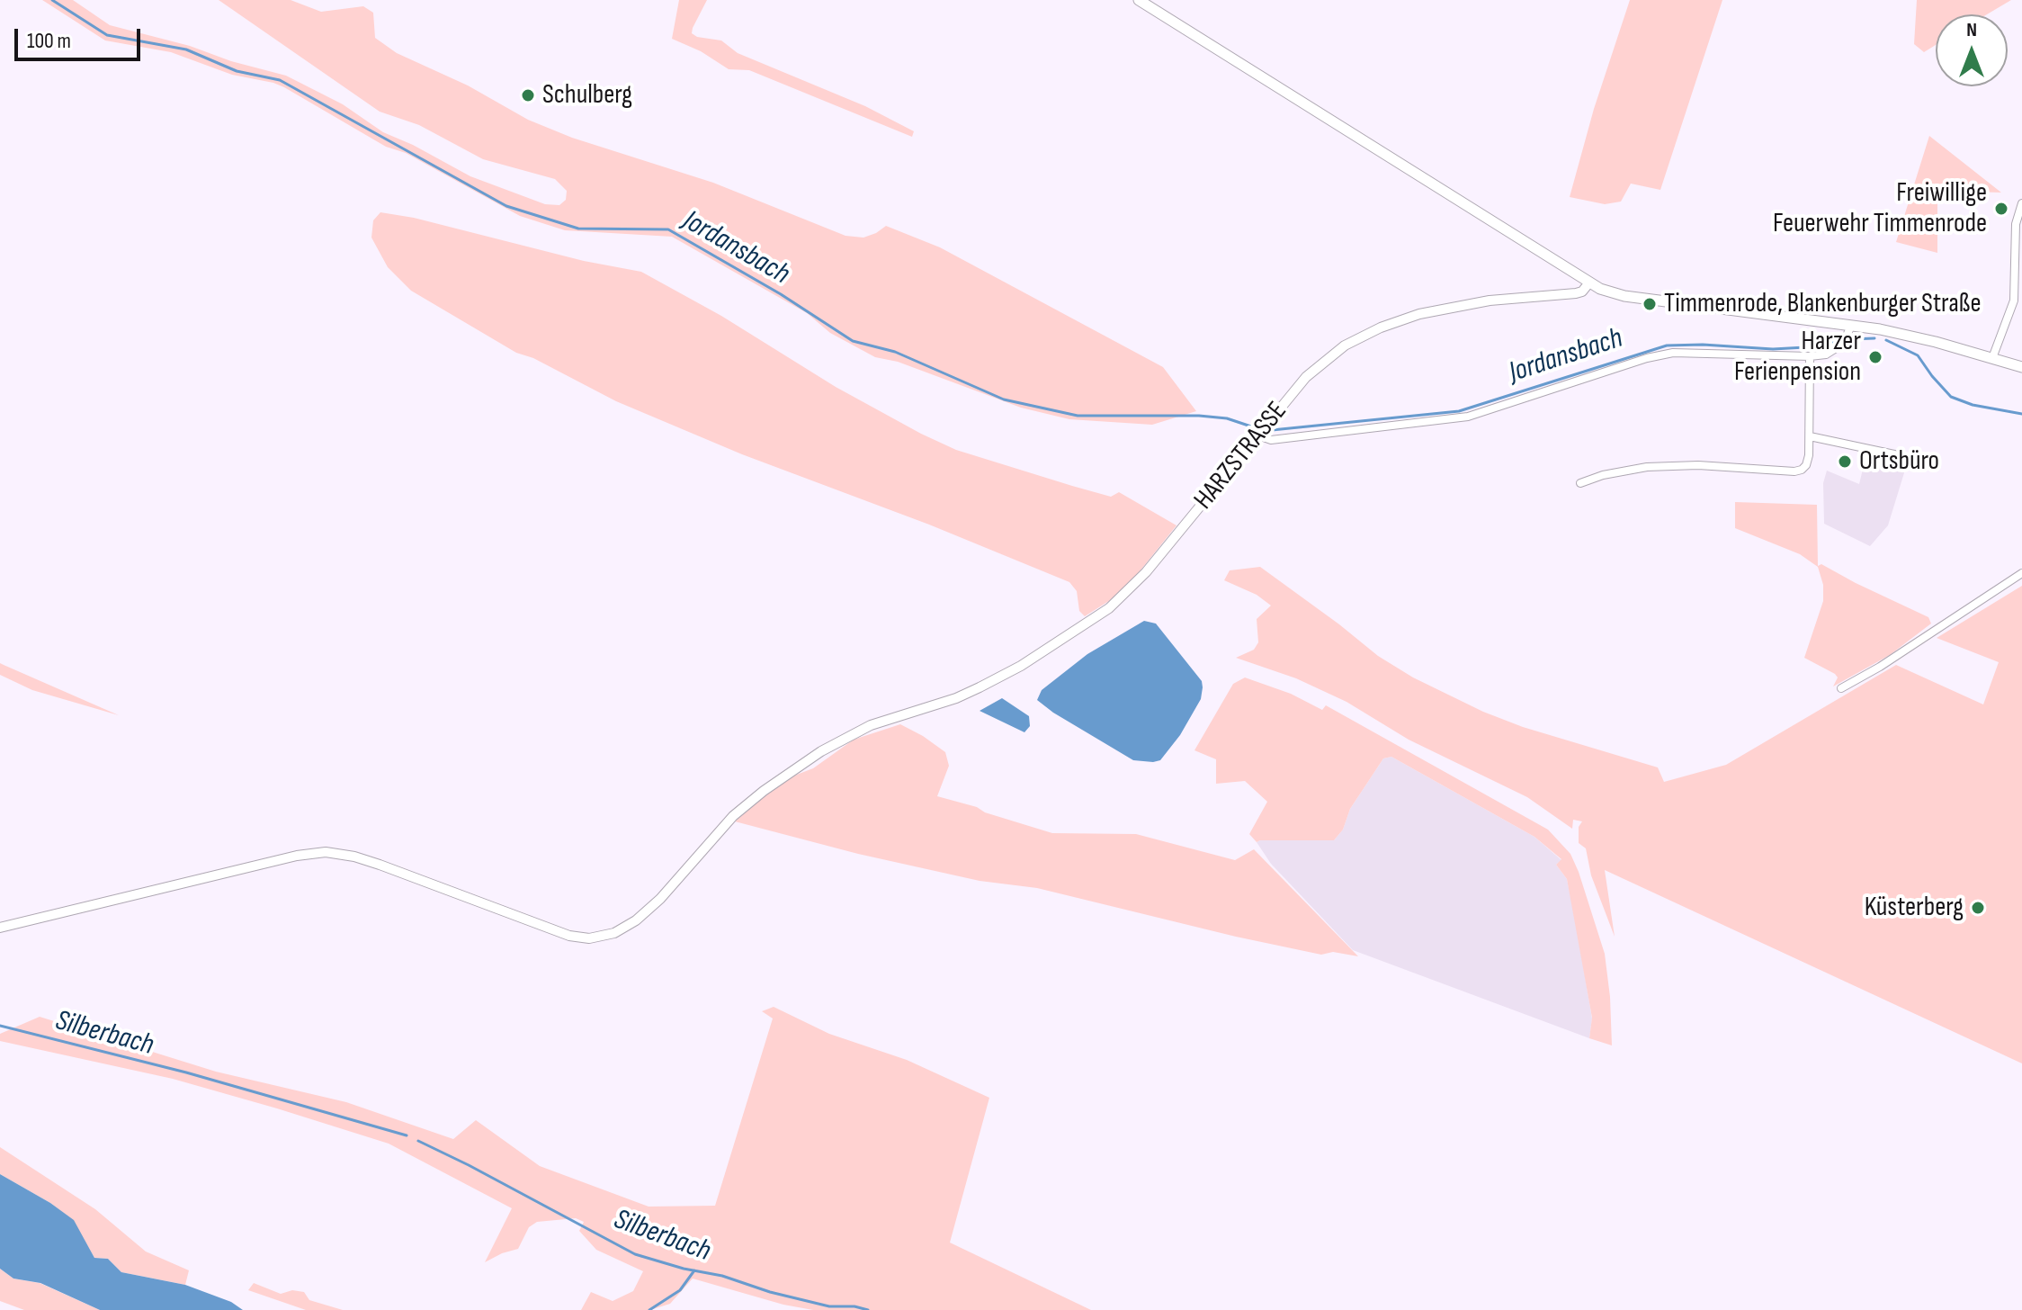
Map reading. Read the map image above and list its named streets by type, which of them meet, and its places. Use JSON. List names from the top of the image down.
{
  "streets": {
    "street": ["HARZSTRASSE"]
  },
  "water": ["Jordansbach", "Silberbach"],
  "places": [
    "Schulberg",
    "Freiwillige Feuerwehr Timmenrode",
    "Timmenrode, Blankenburger Straße",
    "Harzer Ferienpension",
    "Ortsbüro",
    "Küsterberg"
  ],
  "scale_bar": "100 m",
  "north": "top"
}
